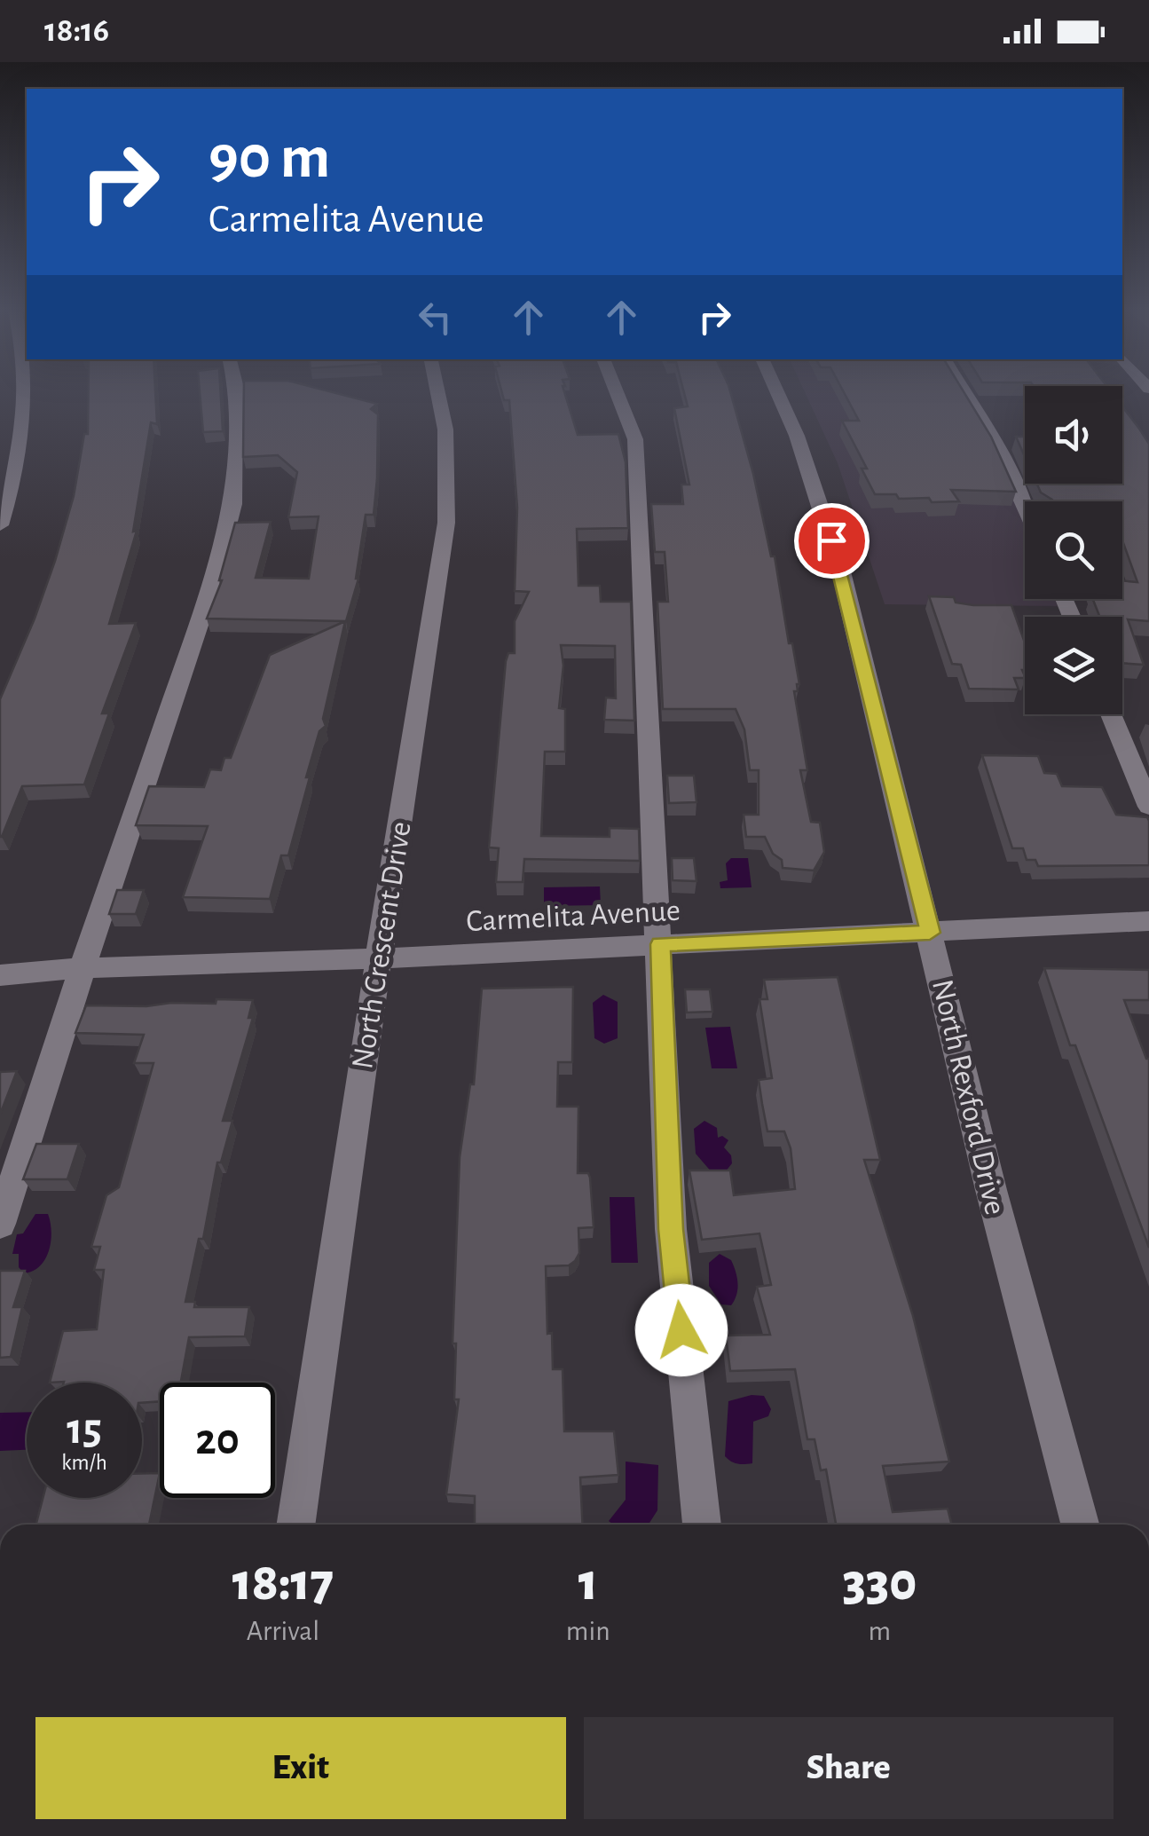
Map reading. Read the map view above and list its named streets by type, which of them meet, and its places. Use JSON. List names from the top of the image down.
{
  "streets": {
    "street": ["Carmelita Avenue", "North Crescent Drive", "North Rexford Drive"]
  },
  "crossings": [
    ["Carmelita Avenue", "North Crescent Drive"],
    ["Carmelita Avenue", "North Rexford Drive"]
  ],
  "page": {
    "status": "18:16",
    "turn": ["90 m", "Carmelita Avenue"],
    "speed": "15 km/h",
    "limit": "20",
    "eta": [
      "18:17",
      "Arrival",
      "1",
      "min",
      "330",
      "m"
    ],
    "buttons": ["Exit", "Share"]
  }
}
